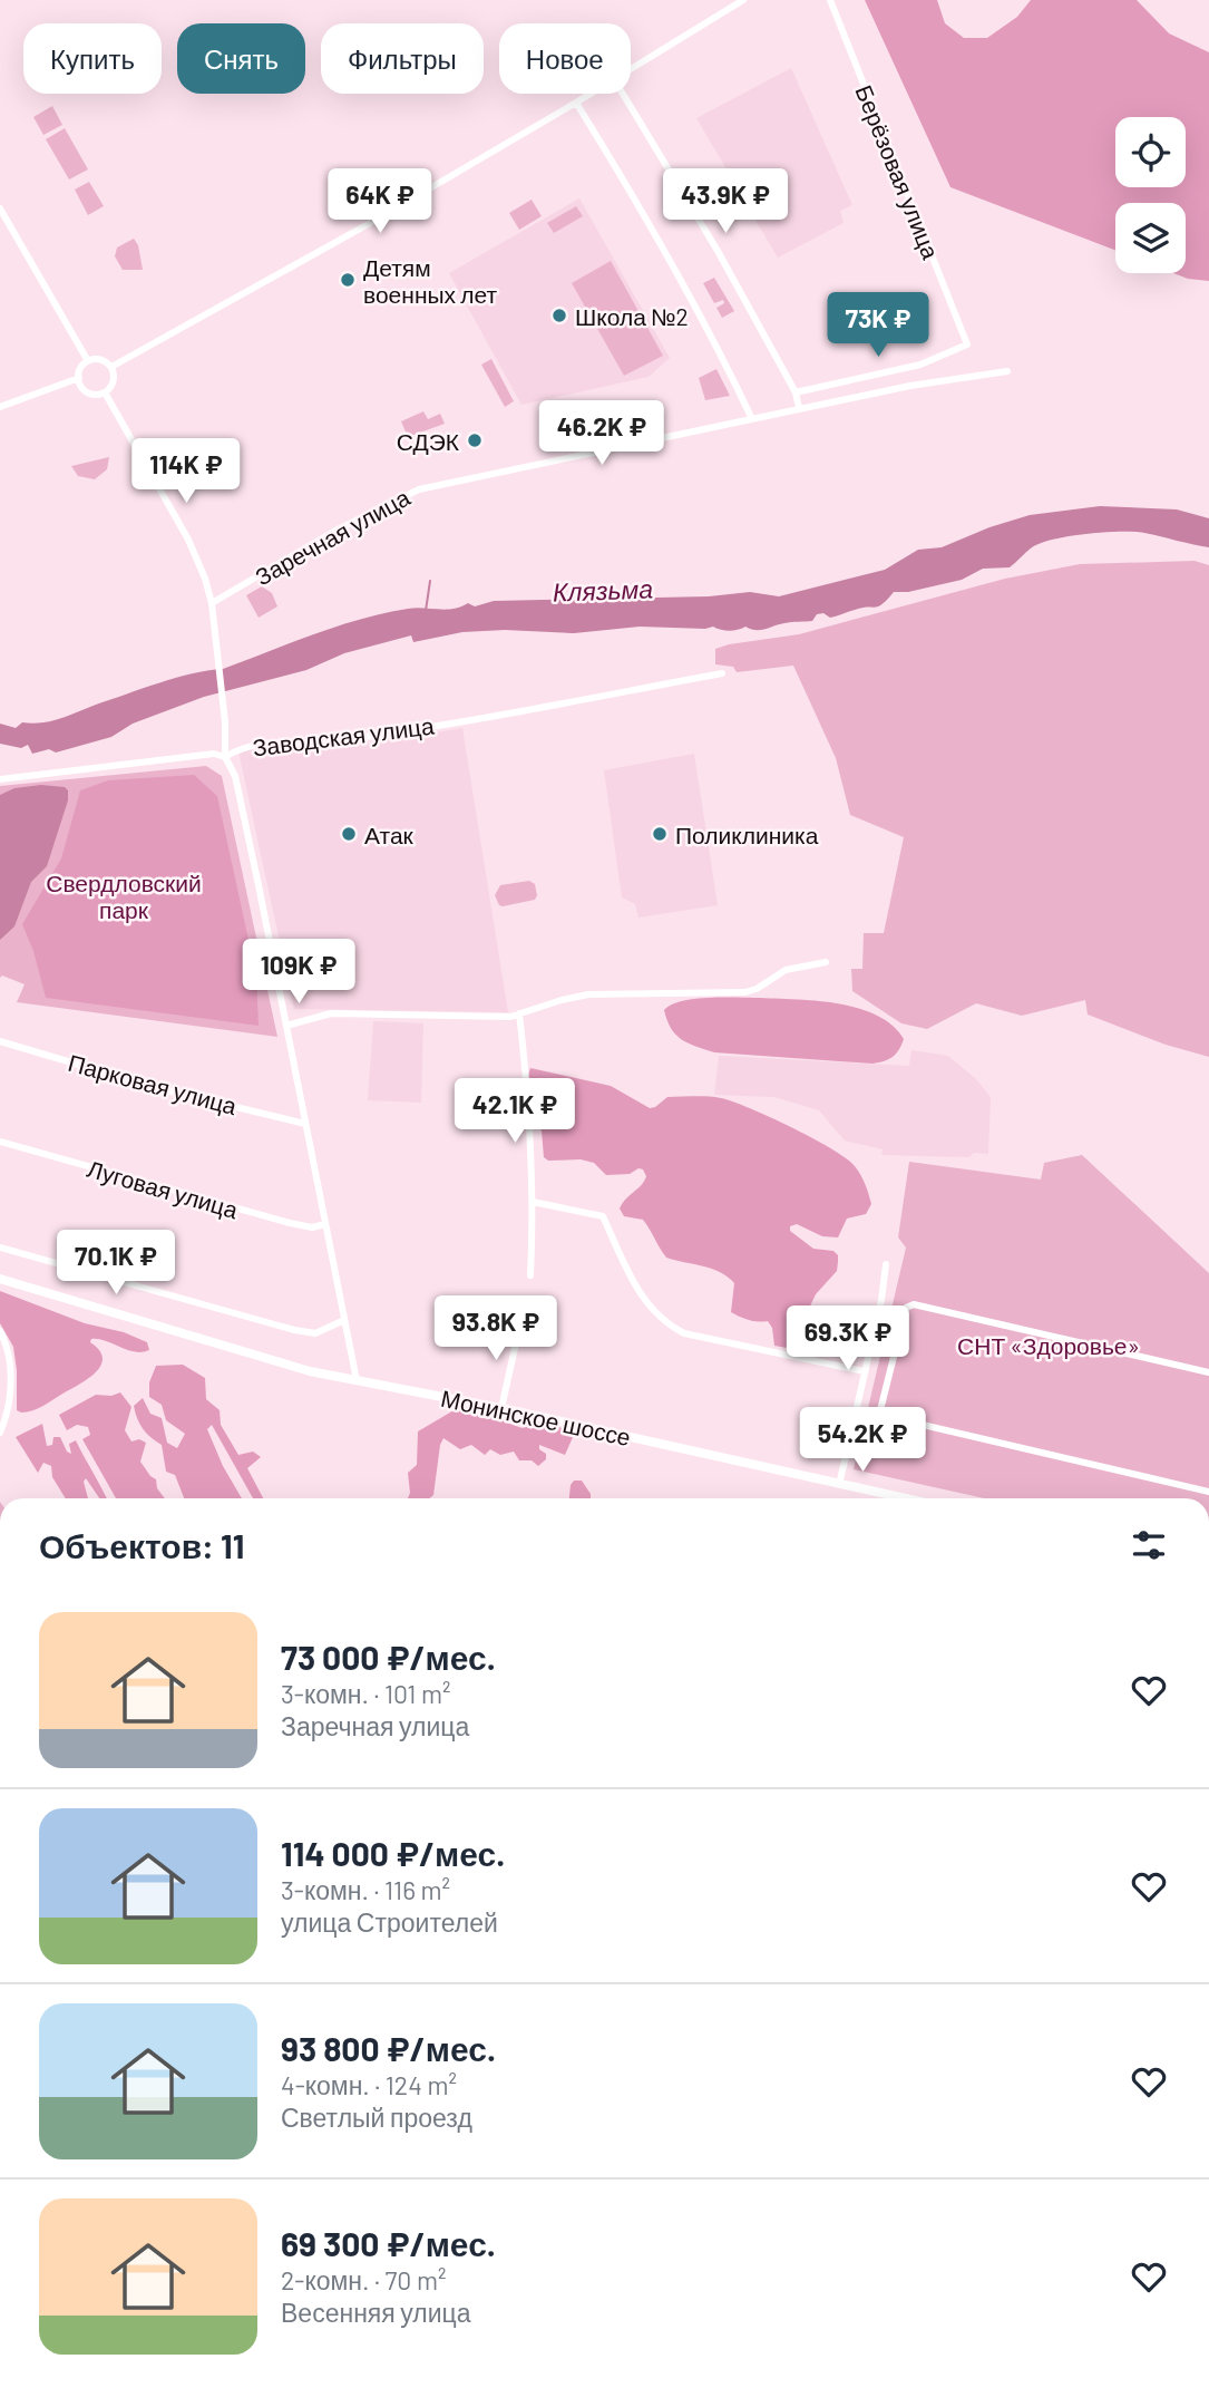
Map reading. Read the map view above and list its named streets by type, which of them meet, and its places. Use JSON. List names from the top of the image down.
{
  "streets": {
    "main road": ["Монинское шоссе"],
    "street": [
      "Берёзовая улица",
      "Заречная улица",
      "Заводская улица",
      "Парковая улица",
      "Луговая улица"
    ]
  },
  "crossings": [
    ["Заводская улица", "Парковая улица"],
    ["Заводская улица", "Луговая улица"],
    ["Заводская улица", "Монинское шоссе"]
  ],
  "water": ["Клязьма"],
  "parks": ["Свердловский парк", "СНТ «Здоровье»"],
  "places": [
    "Детям военных лет",
    "Школа №2",
    "СДЭК",
    "Атак",
    "Поликлиника"
  ],
  "page": {
    "chip": [
      "Купить",
      "Снять",
      "Фильтры",
      "Новое"
    ],
    "price": [
      "64K ₽",
      "43.9K ₽",
      "73K ₽",
      "46.2K ₽",
      "114K ₽",
      "109K ₽",
      "42.1K ₽",
      "70.1K ₽",
      "93.8K ₽",
      "69.3K ₽",
      "54.2K ₽"
    ],
    "heading": "Объектов: 11",
    "list": [
      {
        "name": "73 000 ₽/мес.",
        "note": "3-комн. · 101 m² · Заречная улица"
      },
      {
        "name": "114 000 ₽/мес.",
        "note": "3-комн. · 116 m² · улица Строителей"
      },
      {
        "name": "93 800 ₽/мес.",
        "note": "4-комн. · 124 m² · Светлый проезд"
      },
      {
        "name": "69 300 ₽/мес.",
        "note": "2-комн. · 70 m² · Весенняя улица"
      }
    ]
  }
}
